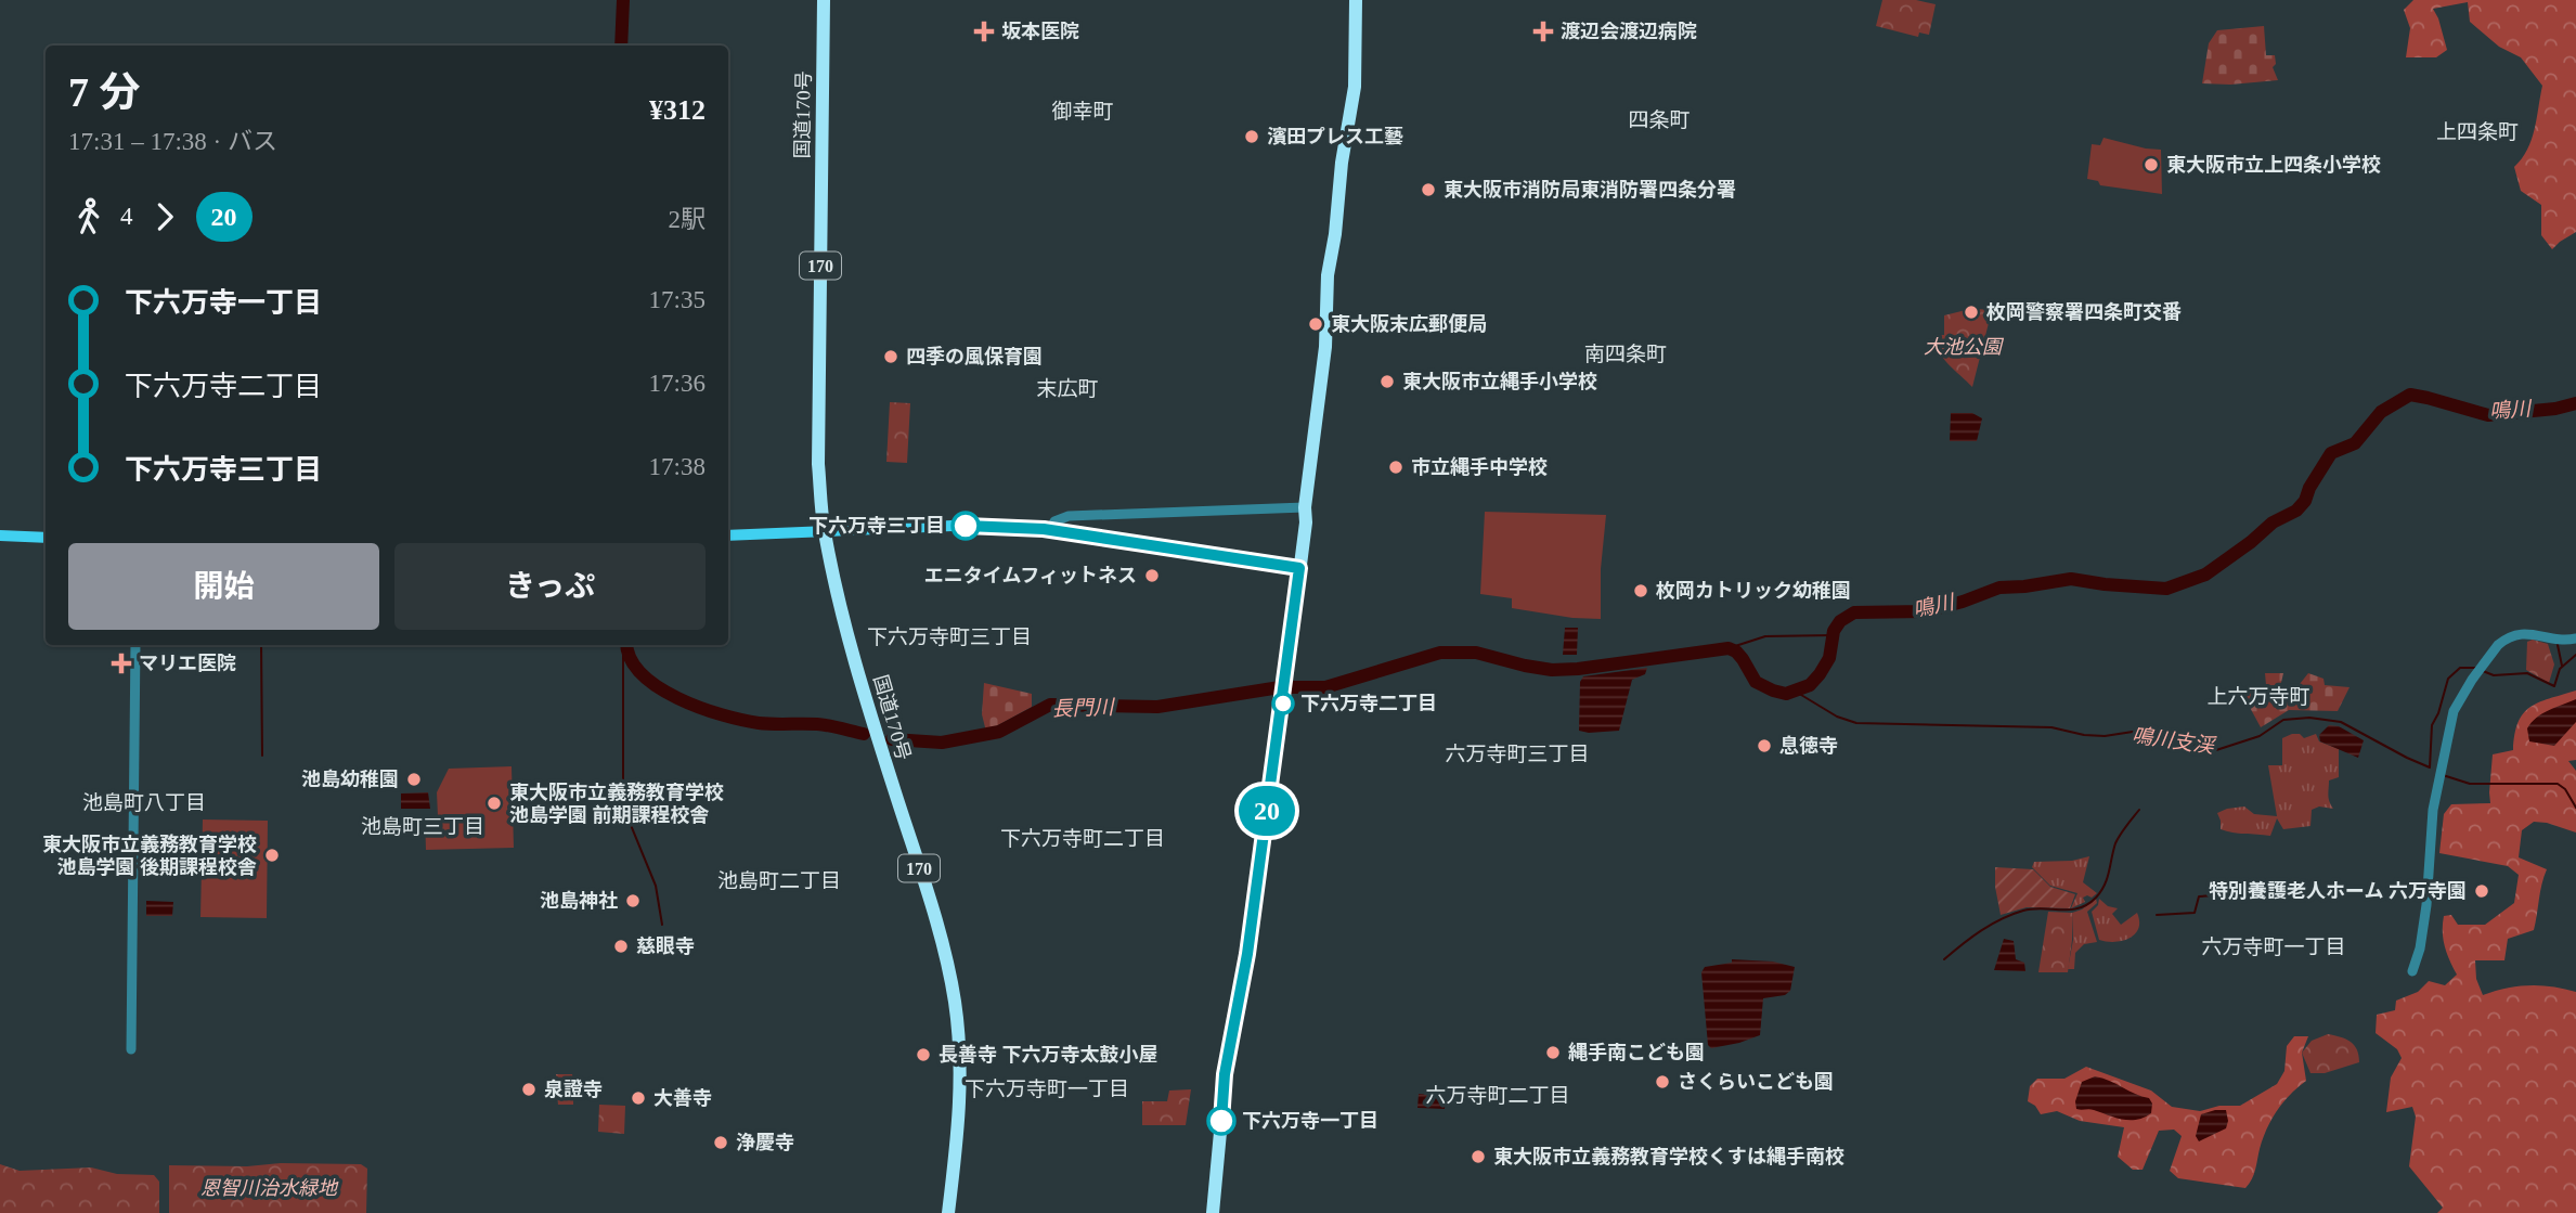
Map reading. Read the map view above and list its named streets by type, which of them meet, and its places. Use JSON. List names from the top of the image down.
{
  "streets": {
    "highway": ["国道170号", "170"]
  },
  "districts": [
    "御幸町",
    "四条町",
    "上四条町",
    "南四条町",
    "末広町",
    "下六万寺町三丁目",
    "上六万寺町",
    "六万寺町三丁目",
    "池島町八丁目",
    "池島町三丁目",
    "下六万寺町二丁目",
    "池島町二丁目",
    "六万寺町一丁目",
    "下六万寺町一丁目",
    "六万寺町二丁目"
  ],
  "water": ["鳴川", "長門川", "鳴川支渓"],
  "parks": ["大池公園", "恩智川治水緑地"],
  "places": {
    "health": ["坂本医院", "渡辺会渡辺病院", "マリエ医院"],
    "other": [
      "濱田プレス工藝",
      "東大阪市立上四条小学校",
      "東大阪市消防局東消防署四条分署",
      "枚岡警察署四条町交番",
      "東大阪末広郵便局",
      "四季の風保育園",
      "東大阪市立縄手小学校",
      "市立縄手中学校",
      "下六万寺三丁目",
      "エニタイムフィットネス",
      "枚岡カトリック幼稚園",
      "下六万寺二丁目",
      "息徳寺",
      "池島幼稚園",
      "東大阪市立義務教育学校 池島学園 前期課程校舎",
      "東大阪市立義務教育学校 池島学園 後期課程校舎",
      "特別養護老人ホーム 六万寺園",
      "池島神社",
      "慈眼寺",
      "縄手南こども園",
      "長善寺 下六万寺太鼓小屋",
      "さくらいこども園",
      "泉證寺",
      "大善寺",
      "下六万寺一丁目",
      "浄慶寺",
      "東大阪市立義務教育学校くすは縄手南校"
    ]
  },
  "lines": ["bus line 20"],
  "page": {
    "on_map": "20",
    "heading": ["7 分", "17:31 – 17:38 · バス", "¥312"],
    "legs": ["4", "20", "2駅"],
    "list": [
      {
        "name": "下六万寺一丁目",
        "value": "17:35"
      },
      {
        "name": "下六万寺二丁目",
        "value": "17:36"
      },
      {
        "name": "下六万寺三丁目",
        "value": "17:38"
      }
    ],
    "buttons": ["開始", "きっぷ"]
  }
}
